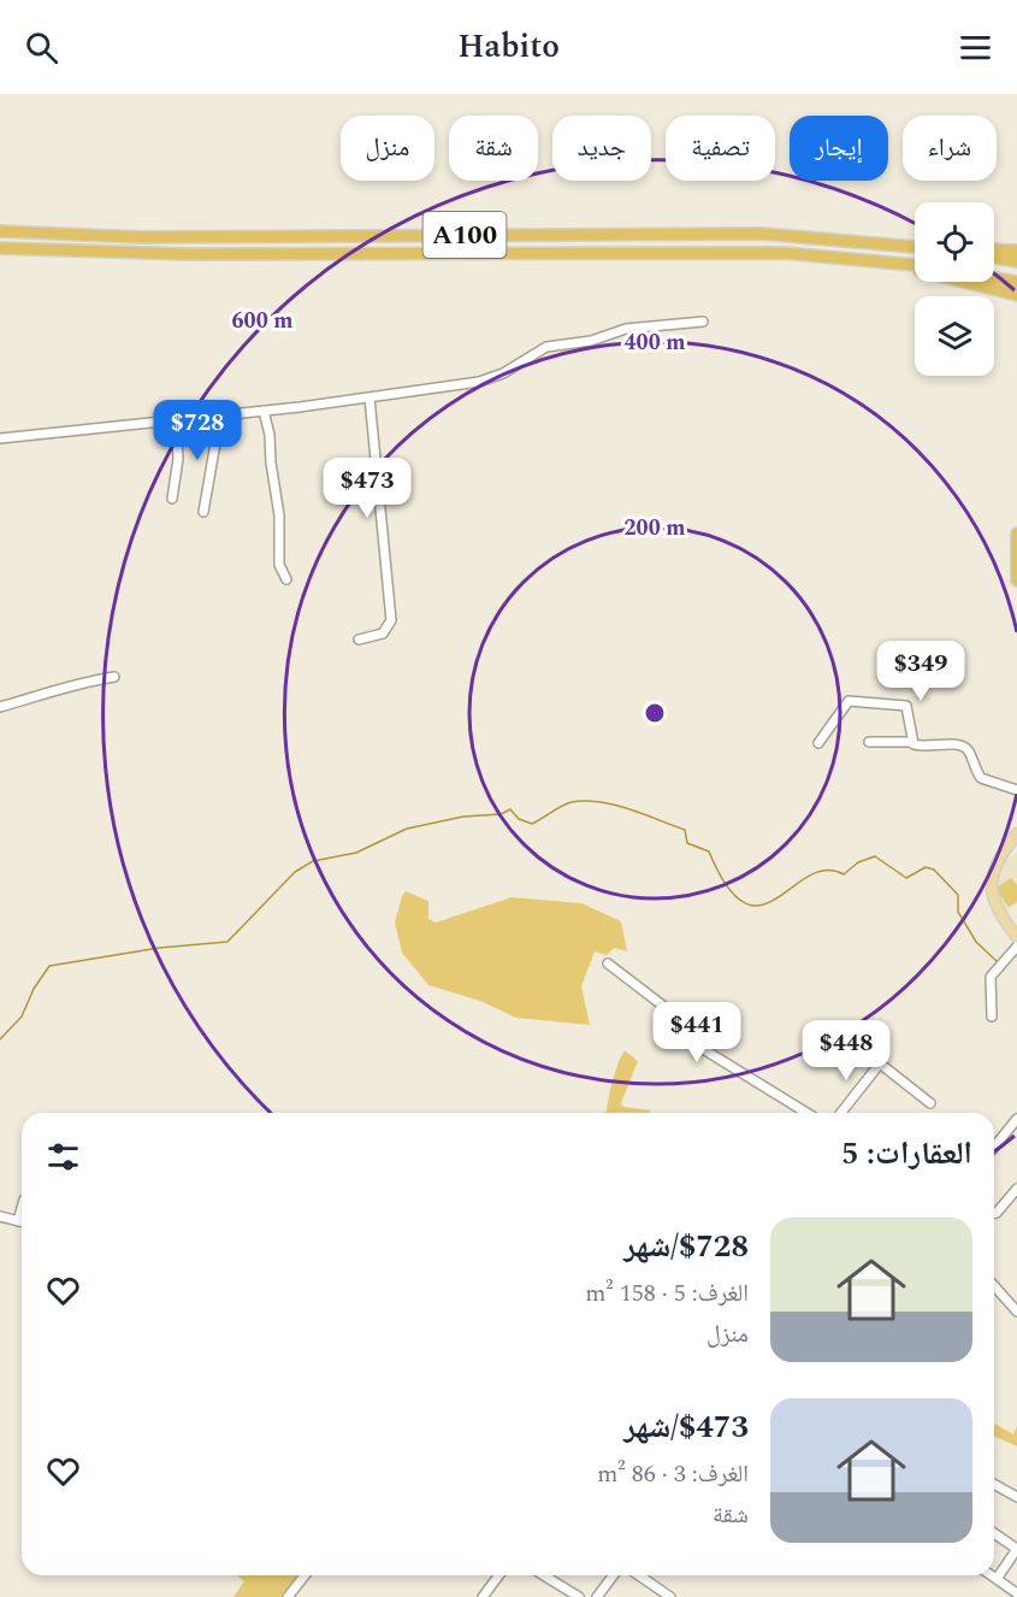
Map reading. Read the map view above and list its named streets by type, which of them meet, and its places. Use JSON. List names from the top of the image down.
{
  "streets": {
    "highway": ["A100"]
  },
  "page": {
    "header": "Habito",
    "chip": [
      "شراء",
      "إيجار",
      "تصفية",
      "جديد",
      "شقة",
      "منزل"
    ],
    "price": [
      "$728",
      "$473",
      "$349",
      "$441",
      "$448"
    ],
    "heading": "العقارات: 5",
    "list": [
      {
        "name": "$728/شهر",
        "note": "الغرف: 5 · 158 m² · منزل"
      },
      {
        "name": "$473/شهر",
        "note": "الغرف: 3 · 86 m² · شقة"
      }
    ]
  },
  "rings": ["600 m", "400 m", "200 m"]
}
